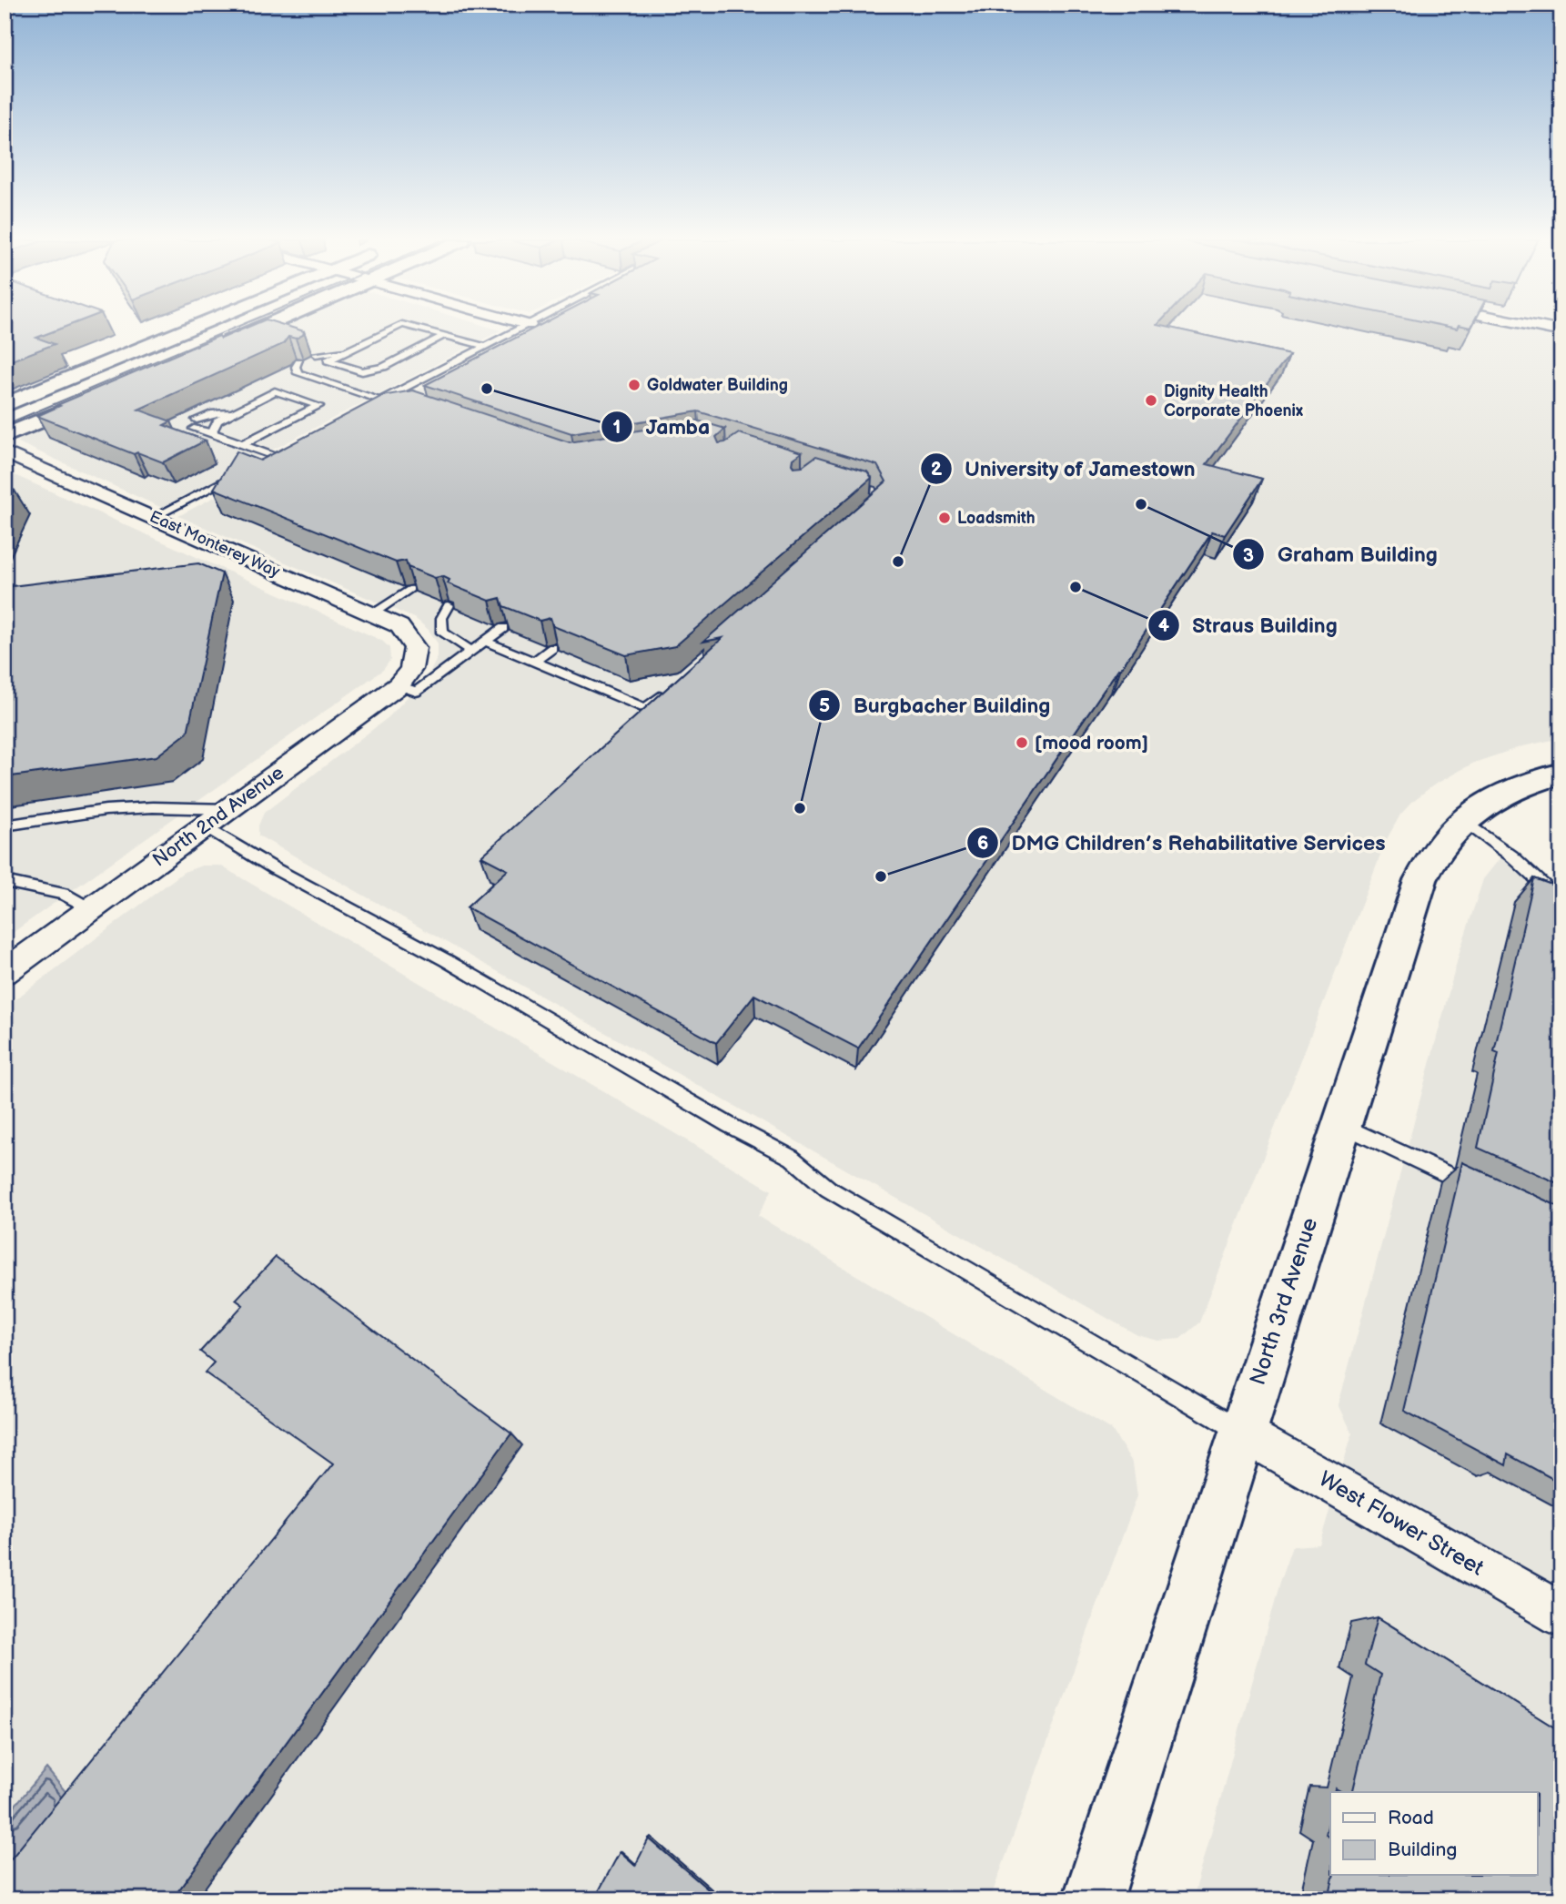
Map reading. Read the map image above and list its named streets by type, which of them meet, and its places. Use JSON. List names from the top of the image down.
{
  "streets": {
    "main road": ["North 3rd Avenue"],
    "street": ["East Monterey Way", "North 2nd Avenue", "West Flower Street"]
  },
  "crossings": [
    ["East Monterey Way", "North 2nd Avenue"],
    ["North 3rd Avenue", "West Flower Street"]
  ],
  "places": [
    "Goldwater Building",
    "Jamba",
    "Dignity Health Corporate Phoenix",
    "Graham Building",
    "Loadsmith",
    "University of Jamestown",
    "Straus Building",
    "[mood room]",
    "Burgbacher Building",
    "DMG Children’s Rehabilitative Services"
  ],
  "legend": ["Road", "Building"]
}
